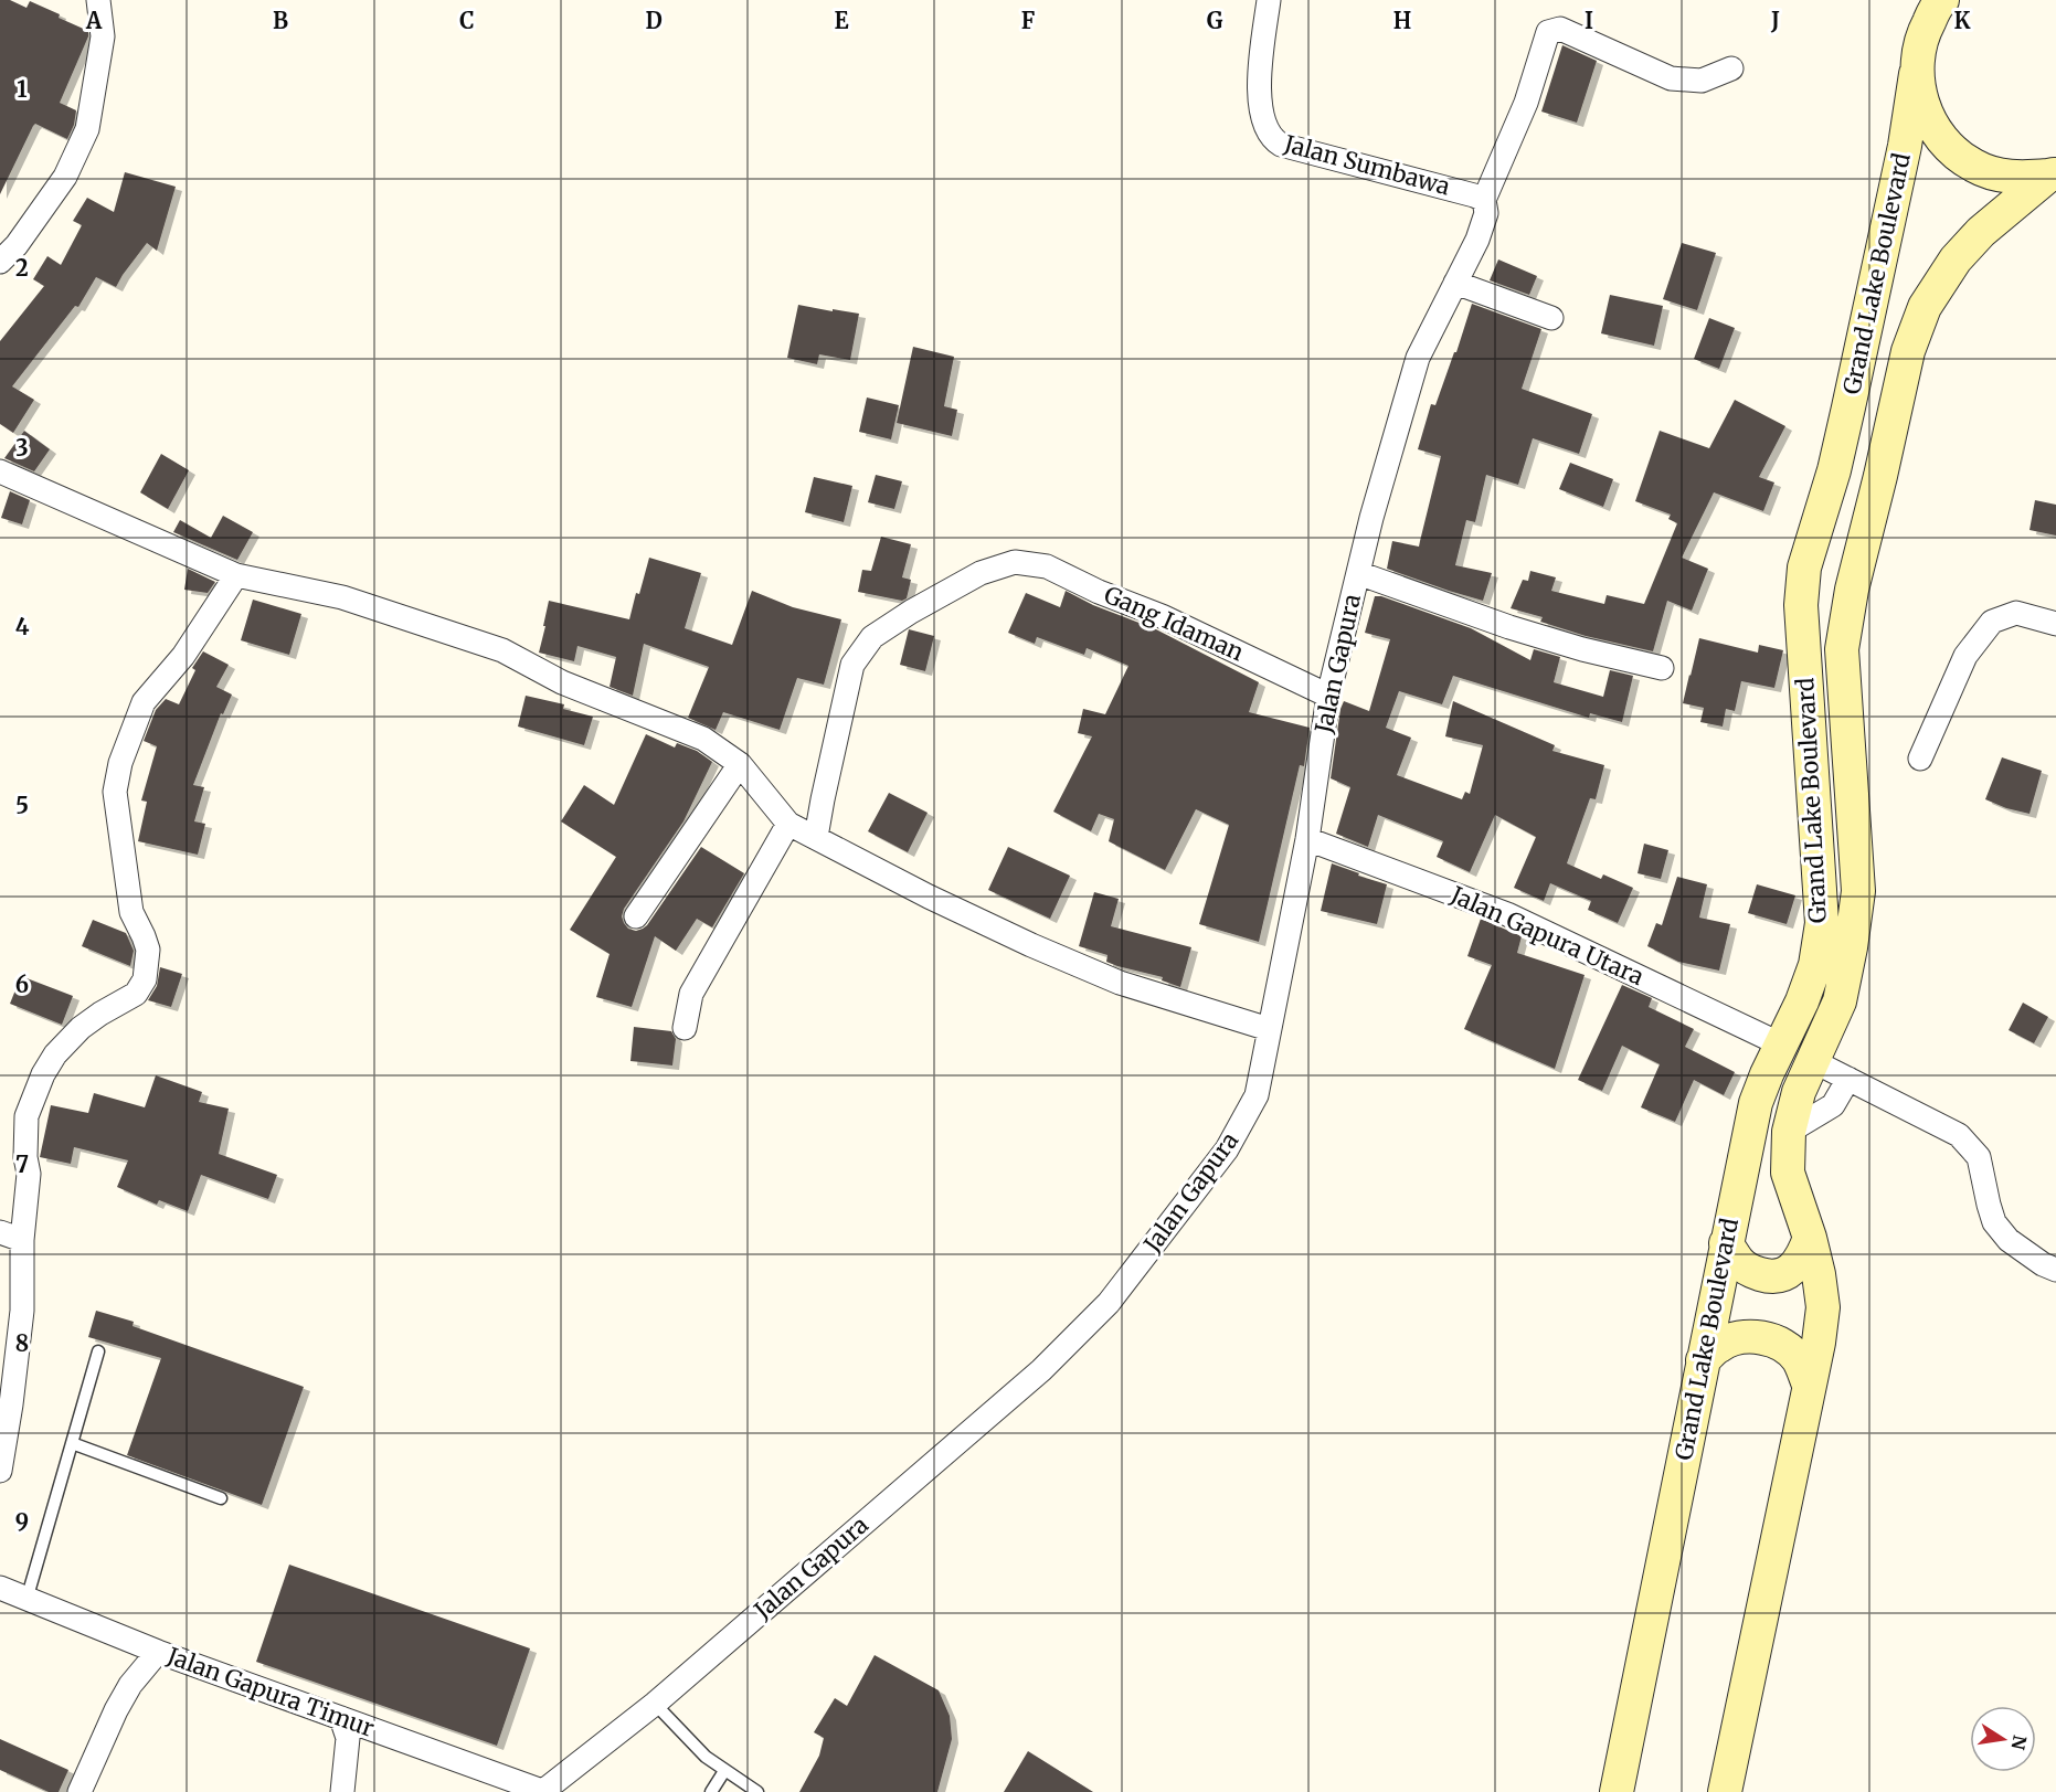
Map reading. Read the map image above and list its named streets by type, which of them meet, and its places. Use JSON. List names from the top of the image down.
{
  "streets": {
    "street": [
      "Jalan Sumbawa",
      "Grand Lake Boulevard",
      "Gang Idaman",
      "Jalan Gapura",
      "Jalan Gapura Utara",
      "Jalan Gapura Timur"
    ]
  },
  "crossings": [
    ["Jalan Sumbawa", "Jalan Gapura"],
    ["Grand Lake Boulevard", "Jalan Gapura Utara"],
    ["Gang Idaman", "Jalan Gapura"],
    ["Jalan Gapura", "Jalan Gapura Utara"],
    ["Jalan Gapura", "Jalan Gapura Timur"]
  ],
  "north": "right",
  "grid": {
    "columns": [
      "A",
      "B",
      "C",
      "D",
      "E",
      "F",
      "G",
      "H",
      "I",
      "J",
      "K"
    ],
    "rows": [
      "1",
      "2",
      "3",
      "4",
      "5",
      "6",
      "7",
      "8",
      "9"
    ]
  }
}
